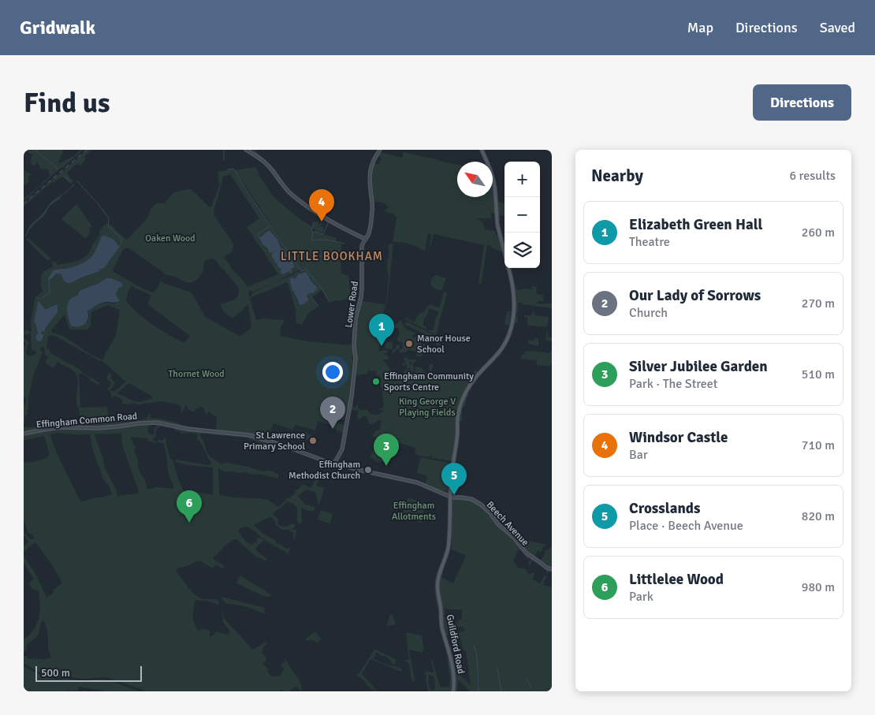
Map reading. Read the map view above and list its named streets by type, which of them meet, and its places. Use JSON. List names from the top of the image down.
{
  "streets": {
    "main road": ["Guildford Road"],
    "street": ["Lower Road", "Effingham Common Road", "Beech Avenue"]
  },
  "crossings": [
    ["Lower Road", "Effingham Common Road"],
    ["Effingham Common Road", "Beech Avenue"],
    ["Beech Avenue", "Guildford Road"]
  ],
  "districts": ["LITTLE BOOKHAM"],
  "parks": [
    "Oaken Wood",
    "Thornet Wood",
    "King George V Playing Fields",
    "Effingham Allotments"
  ],
  "places": [
    "Manor House School",
    "Effingham Community Sports Centre",
    "St Lawrence Primary School",
    "Effingham Methodist Church"
  ],
  "scale_bar": "500 m",
  "north": "top left",
  "page": {
    "header": "Gridwalk",
    "nav": ["Map", "Directions", "Saved"],
    "buttons": "Directions",
    "title": "Find us",
    "heading": ["Nearby", "6 results"],
    "map_buttons": ["+", "−"],
    "pins": [
      "4",
      "1",
      "2",
      "3",
      "5",
      "6"
    ],
    "list": [
      {
        "mark": "1",
        "name": "Elizabeth Green Hall",
        "note": "Theatre",
        "value": "260 m"
      },
      {
        "mark": "2",
        "name": "Our Lady of Sorrows",
        "note": "Church",
        "value": "270 m"
      },
      {
        "mark": "3",
        "name": "Silver Jubilee Garden",
        "note": "Park · The Street",
        "value": "510 m"
      },
      {
        "mark": "4",
        "name": "Windsor Castle",
        "note": "Bar",
        "value": "710 m"
      },
      {
        "mark": "5",
        "name": "Crosslands",
        "note": "Place · Beech Avenue",
        "value": "820 m"
      },
      {
        "mark": "6",
        "name": "Littlelee Wood",
        "note": "Park",
        "value": "980 m"
      }
    ],
    "scale": "500 m"
  }
}
